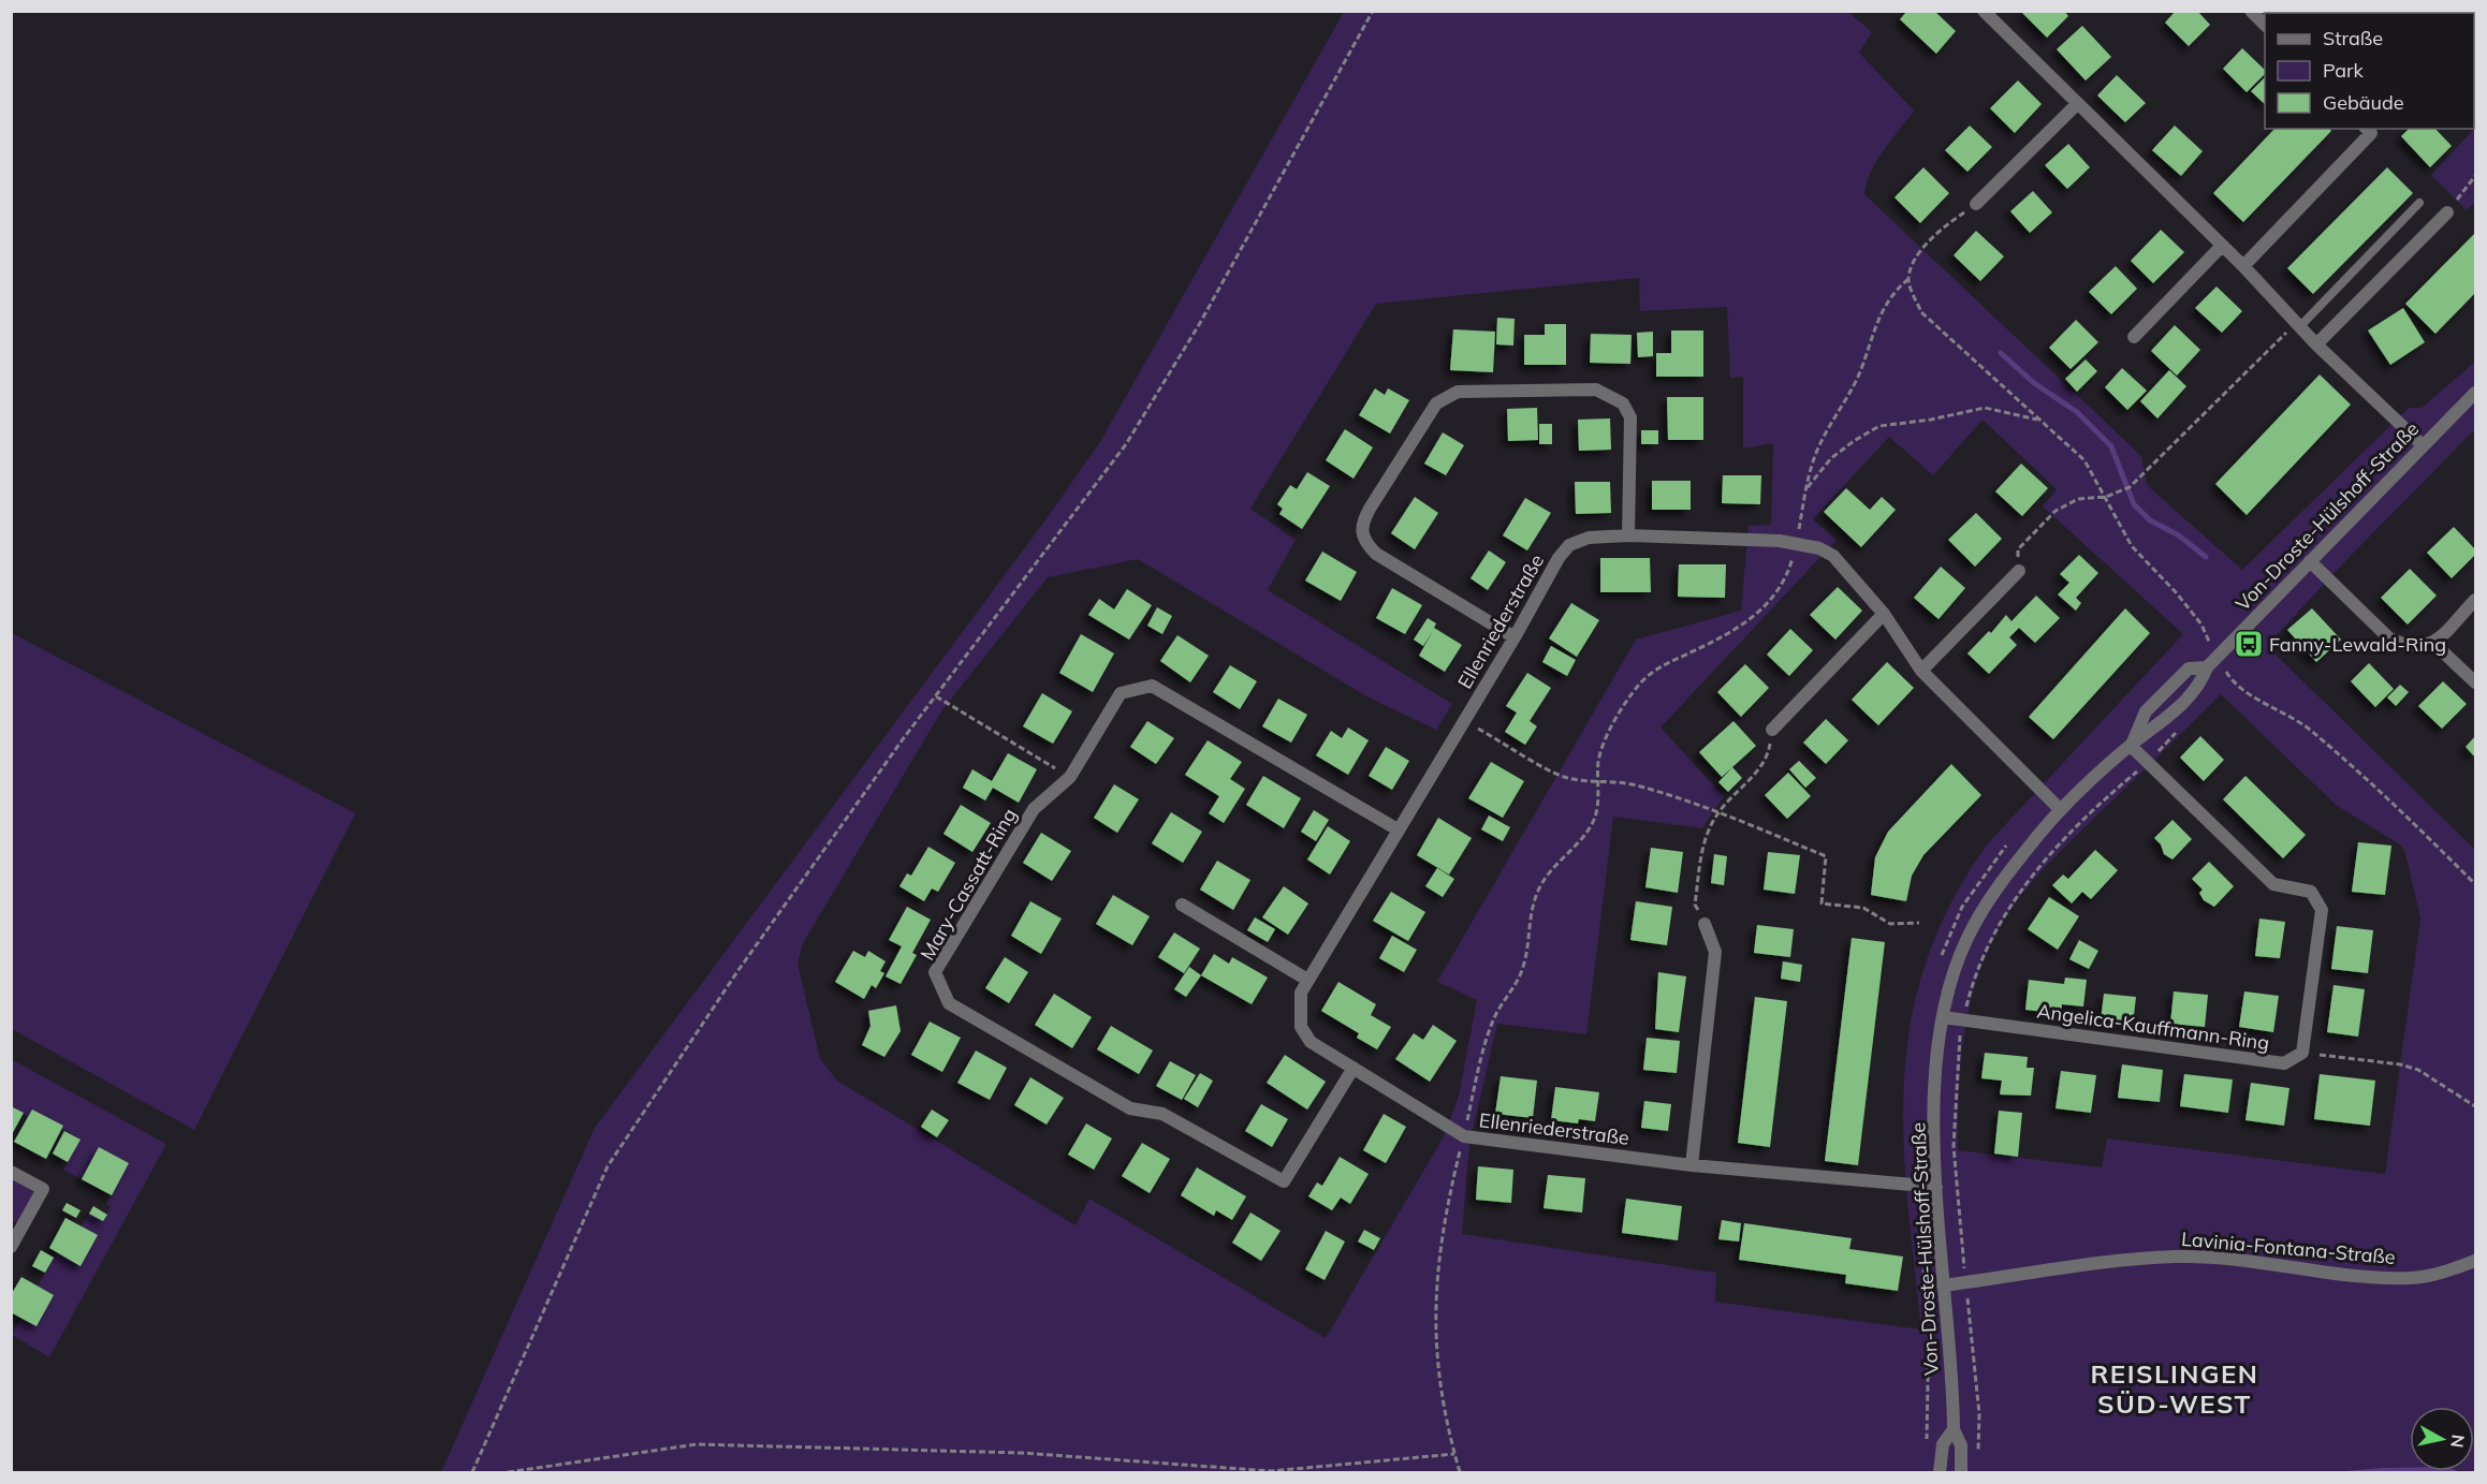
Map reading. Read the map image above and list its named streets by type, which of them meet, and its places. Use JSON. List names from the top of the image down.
{
  "streets": {
    "street": [
      "Von-Droste-Hülshoff-Straße",
      "Ellenriederstraße",
      "Mary-Cassatt-Ring",
      "Angelica-Kauffmann-Ring",
      "Lavinia-Fontana-Straße"
    ]
  },
  "crossings": [
    ["Von-Droste-Hülshoff-Straße", "Ellenriederstraße"],
    ["Von-Droste-Hülshoff-Straße", "Angelica-Kauffmann-Ring"],
    ["Von-Droste-Hülshoff-Straße", "Lavinia-Fontana-Straße"],
    ["Ellenriederstraße", "Mary-Cassatt-Ring"]
  ],
  "districts": ["REISLINGEN SÜD-WEST"],
  "places": {
    "bus stop": ["Fanny-Lewald-Ring"]
  },
  "legend": ["Straße", "Park", "Gebäude"],
  "north": "right"
}
